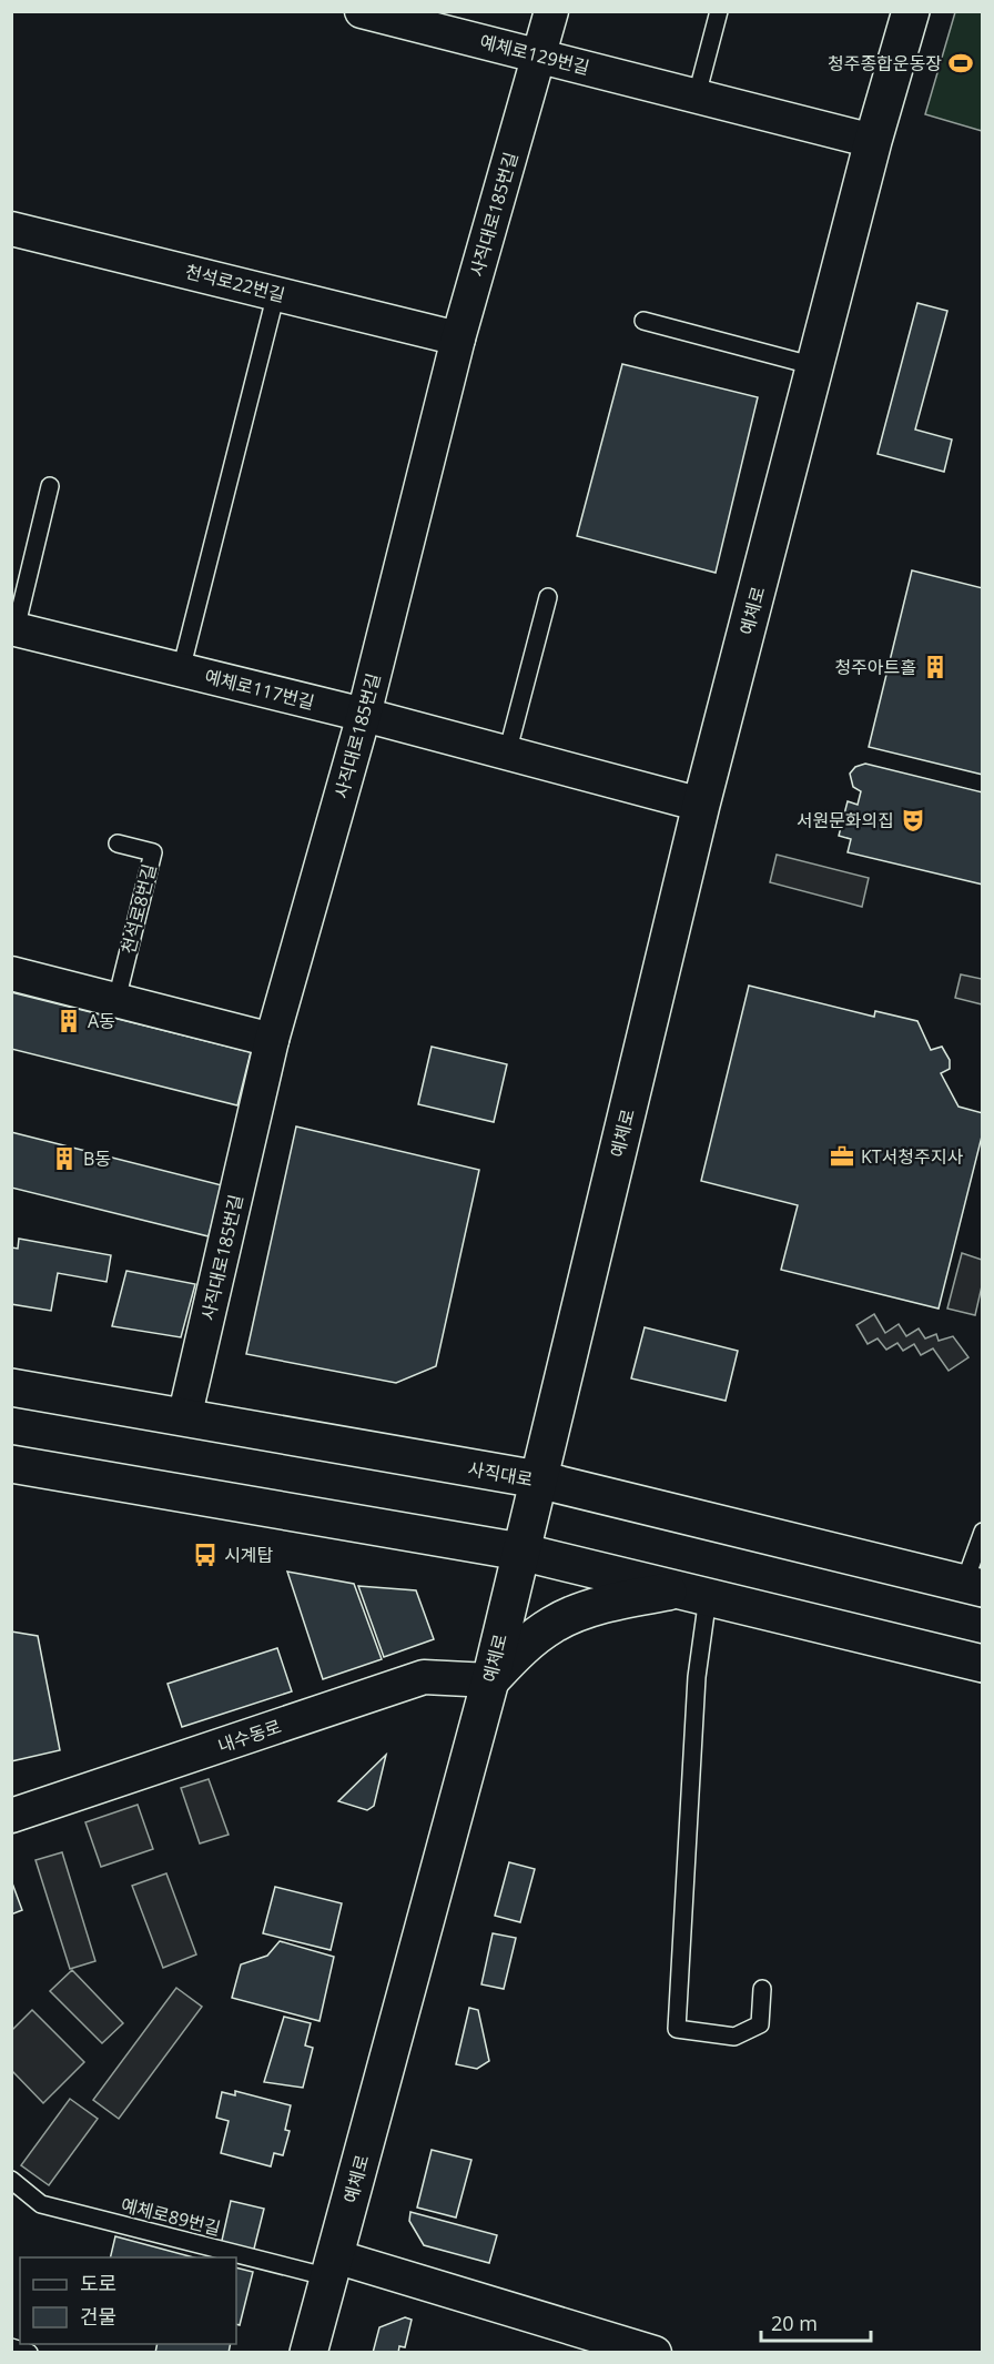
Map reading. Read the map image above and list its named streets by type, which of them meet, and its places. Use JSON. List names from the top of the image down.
{
  "streets": {
    "street": [
      "예체로129번길",
      "사직대로185번길",
      "천석로22번길",
      "예체로",
      "예체로117번길",
      "사직대로",
      "내수동로"
    ],
    "lane": ["천석로8번길", "예체로89번길"]
  },
  "crossings": [
    ["예체로129번길", "사직대로185번길"],
    ["예체로129번길", "예체로"],
    ["사직대로185번길", "천석로22번길"],
    ["사직대로185번길", "예체로117번길"],
    ["사직대로185번길", "사직대로"],
    ["예체로", "예체로117번길"],
    ["예체로", "사직대로"],
    ["예체로", "내수동로"],
    ["예체로", "예체로89번길"]
  ],
  "places": {
    "sports": ["청주종합운동장"],
    "building": ["청주아트홀", "A동", "B동"],
    "theatre": ["서원문화의집"],
    "office": ["KT서청주지사"],
    "bus stop": ["시계탑"]
  },
  "legend": ["도로", "건물"],
  "scale_bar": "20 m"
}
